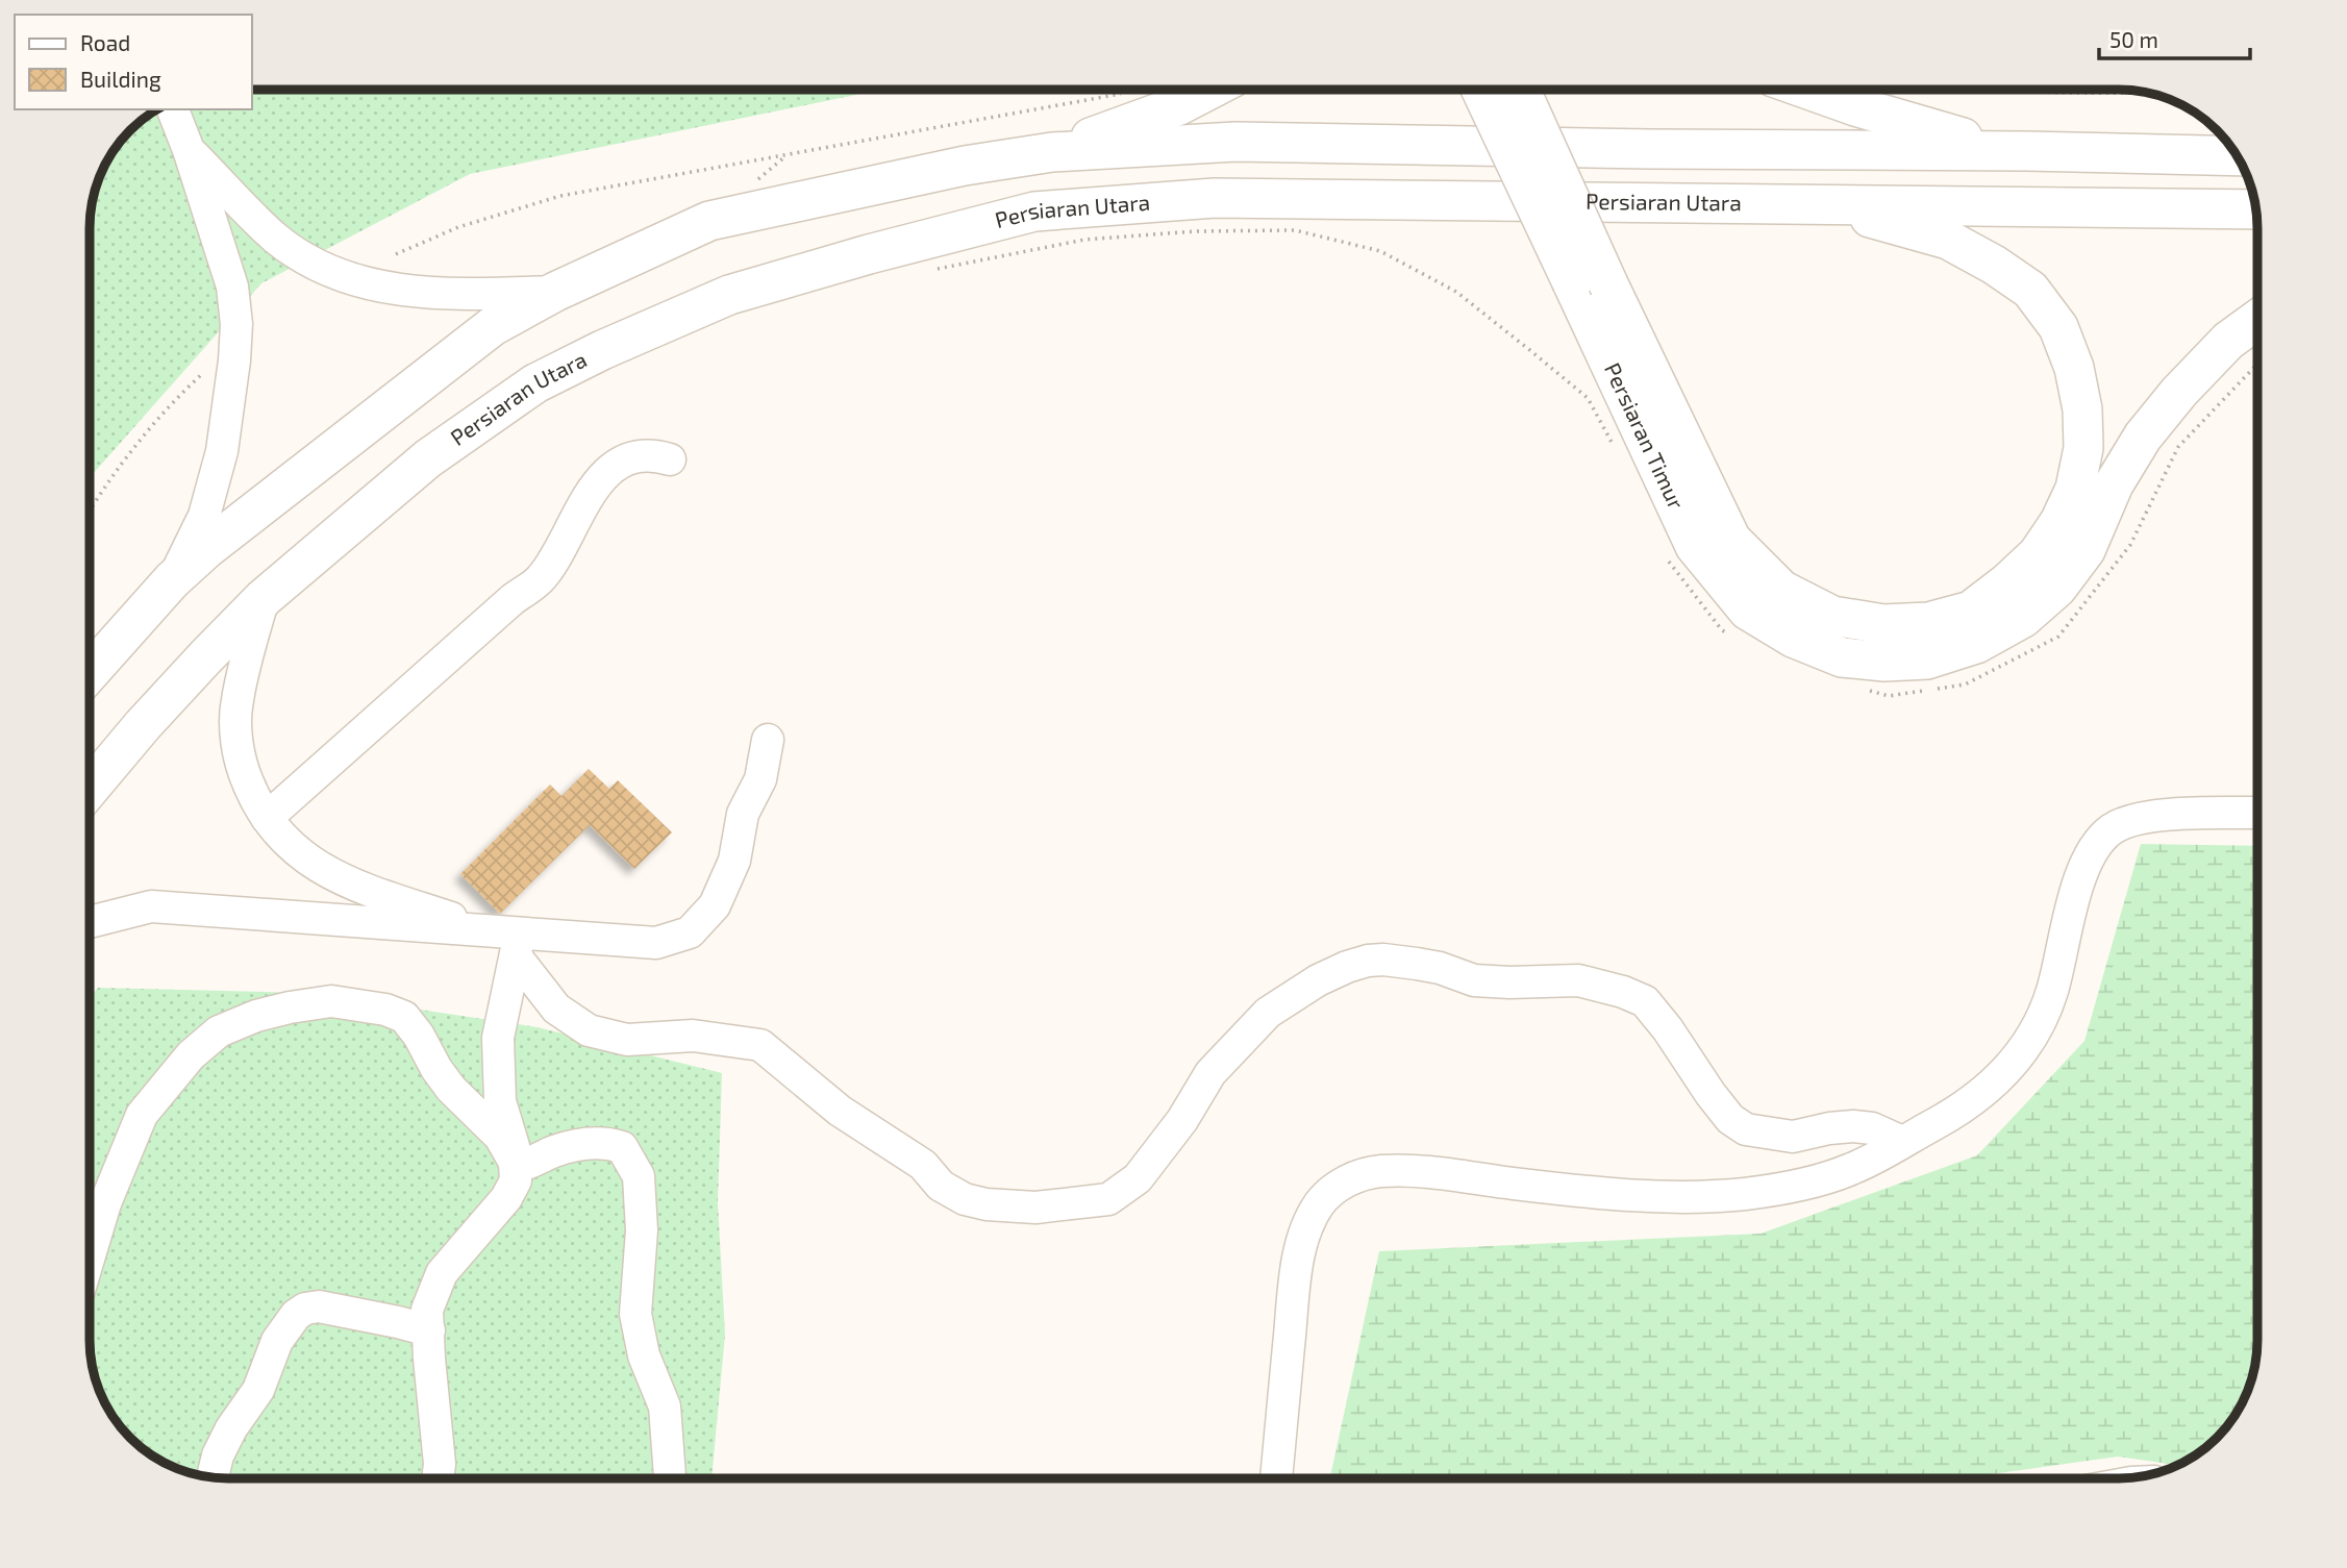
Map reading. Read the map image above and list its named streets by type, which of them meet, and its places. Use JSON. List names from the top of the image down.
{
  "streets": {
    "main road": ["Persiaran Utara", "Persiaran Timur"]
  },
  "legend": ["Road", "Building"],
  "scale_bar": "50 m"
}
